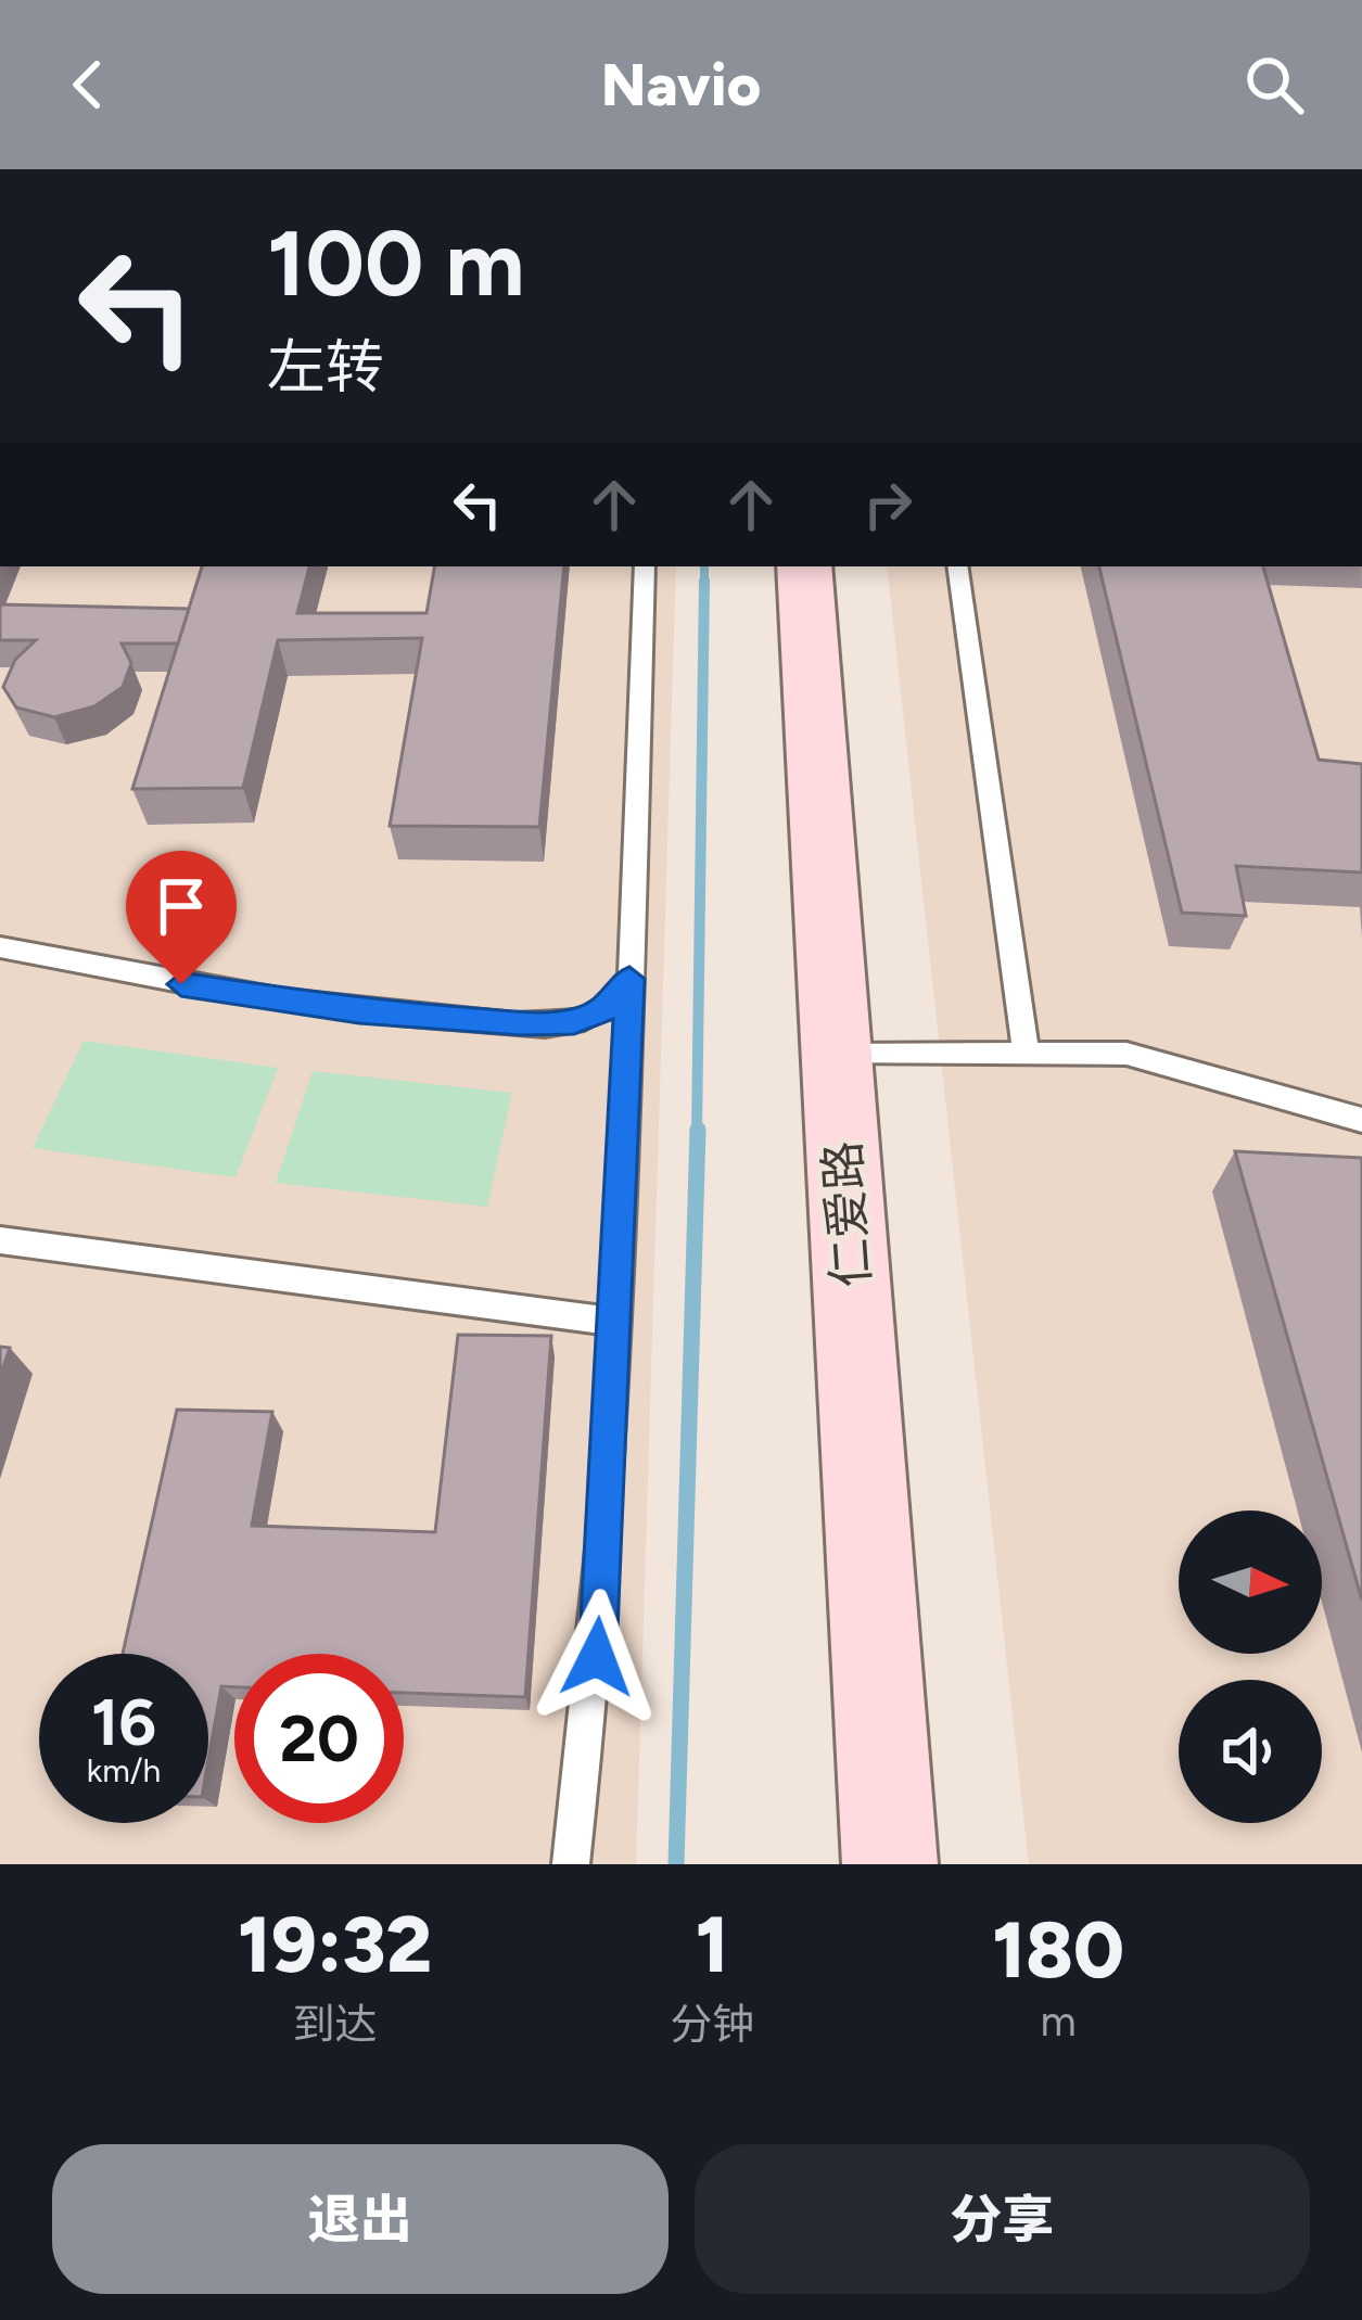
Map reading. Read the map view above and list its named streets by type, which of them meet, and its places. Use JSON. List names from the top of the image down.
{
  "streets": {
    "main road": ["仁爱路"]
  },
  "north": "right",
  "page": {
    "header": "Navio",
    "turn": ["100 m", "左转"],
    "speed": "16 km/h",
    "limit": "20",
    "eta": [
      "19:32",
      "到达",
      "1",
      "分钟",
      "180",
      "m"
    ],
    "buttons": ["退出", "分享"]
  }
}
